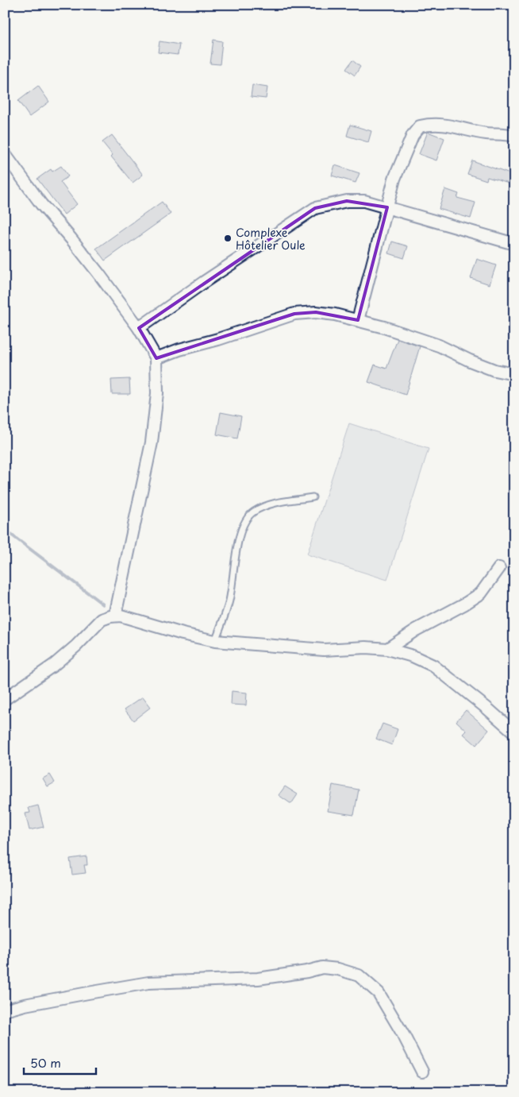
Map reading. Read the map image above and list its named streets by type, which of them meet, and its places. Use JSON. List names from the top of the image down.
{
  "places": ["Complexe Hôtelier Oule"],
  "scale_bar": "50 m"
}
